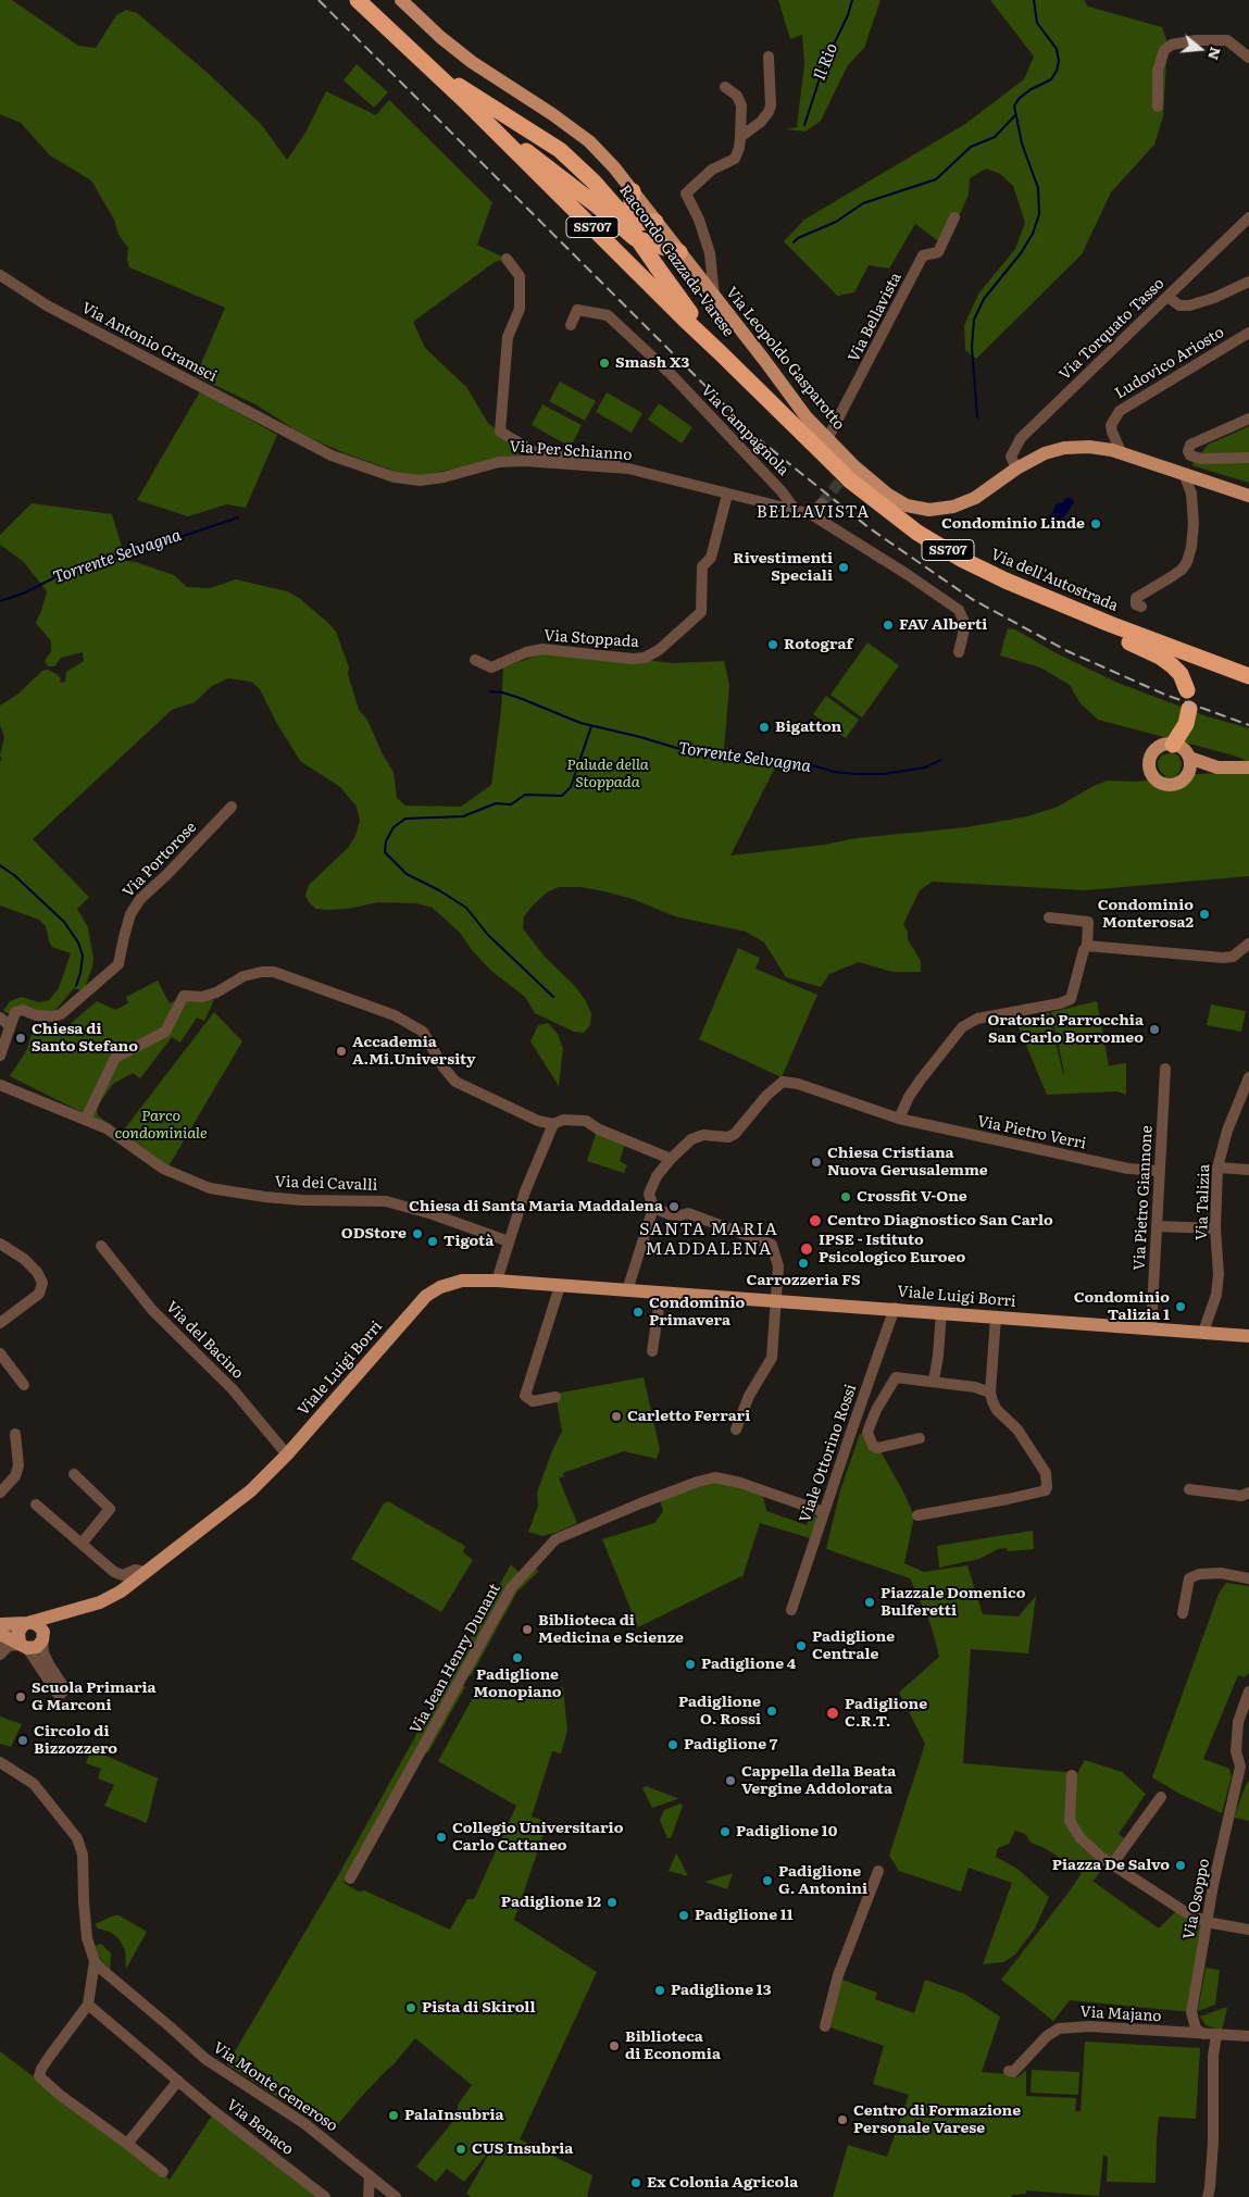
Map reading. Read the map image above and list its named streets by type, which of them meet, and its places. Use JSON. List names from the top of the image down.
{
  "streets": {
    "highway": ["SS707", "Raccordo Gazzada-Varese", "Via dell'Autostrada"],
    "main road": ["Via Leopoldo Gasparotto", "Viale Luigi Borri"],
    "street": [
      "Via Bellavista",
      "Via Torquato Tasso",
      "Via Antonio Gramsci",
      "Ludovico Ariosto",
      "Via Campagnola",
      "Via Per Schianno",
      "Via Stoppada",
      "Via Portorose",
      "Via Pietro Verri",
      "Via dei Cavalli",
      "Via Pietro Giannone",
      "Via Talizia",
      "Via del Bacino",
      "Viale Ottorino Rossi",
      "Via Jean Henry Dunant",
      "Via Osoppo",
      "Via Majano",
      "Via Monte Generoso",
      "Via Benaco"
    ]
  },
  "crossings": [
    ["Raccordo Gazzada-Varese", "Via dell'Autostrada"],
    ["Via Bellavista", "Via Leopoldo Gasparotto"],
    ["Via Torquato Tasso", "Via Leopoldo Gasparotto"],
    ["Via Antonio Gramsci", "Via Per Schianno"],
    ["Via Leopoldo Gasparotto", "Ludovico Ariosto"],
    ["Via Campagnola", "Via Per Schianno"],
    ["Via Per Schianno", "Via Stoppada"],
    ["Via Pietro Verri", "Via Pietro Giannone"],
    ["Via Pietro Giannone", "Viale Luigi Borri"],
    ["Via Talizia", "Viale Luigi Borri"],
    ["Viale Luigi Borri", "Via del Bacino"],
    ["Viale Luigi Borri", "Viale Ottorino Rossi"],
    ["Viale Ottorino Rossi", "Via Jean Henry Dunant"],
    ["Via Osoppo", "Via Majano"]
  ],
  "districts": ["BELLAVISTA", "SANTA MARIA MADDALENA"],
  "water": ["Il Rio", "Torrente Selvagna"],
  "parks": ["Palude della Stoppada", "Parco condominiale"],
  "places": [
    "Smash X3",
    "Condominio Linde",
    "Rivestimenti Speciali",
    "FAV Alberti",
    "Rotograf",
    "Bigatton",
    "Condominio Monterosa2",
    "Oratorio Parrocchia San Carlo Borromeo",
    "Chiesa di Santo Stefano",
    "Accademia A.Mi.University",
    "Chiesa Cristiana Nuova Gerusalemme",
    "Crossfit V-One",
    "Chiesa di Santa Maria Maddalena",
    "Centro Diagnostico San Carlo",
    "ODStore",
    "Tigotà",
    "IPSE - Istituto Psicologico Euroeo",
    "Carrozzeria FS",
    "Condominio Talizia 1",
    "Condominio Primavera",
    "Carletto Ferrari",
    "Piazzale Domenico Bulferetti",
    "Biblioteca di Medicina e Scienze",
    "Padiglione Centrale",
    "Padiglione Monopiano",
    "Padiglione 4",
    "Scuola Primaria G Marconi",
    "Padiglione O. Rossi",
    "Padiglione C.R.T.",
    "Circolo di Bizzozzero",
    "Padiglione 7",
    "Cappella della Beata Vergine Addolorata",
    "Padiglione 10",
    "Collegio Universitario Carlo Cattaneo",
    "Piazza De Salvo",
    "Padiglione G. Antonini",
    "Padiglione 12",
    "Padiglione 11",
    "Padiglione 13",
    "Pista di Skiroll",
    "Biblioteca di Economia",
    "PalaInsubria",
    "Centro di Formazione Personale Varese",
    "CUS Insubria",
    "Ex Colonia Agricola"
  ],
  "north": "right"
}
